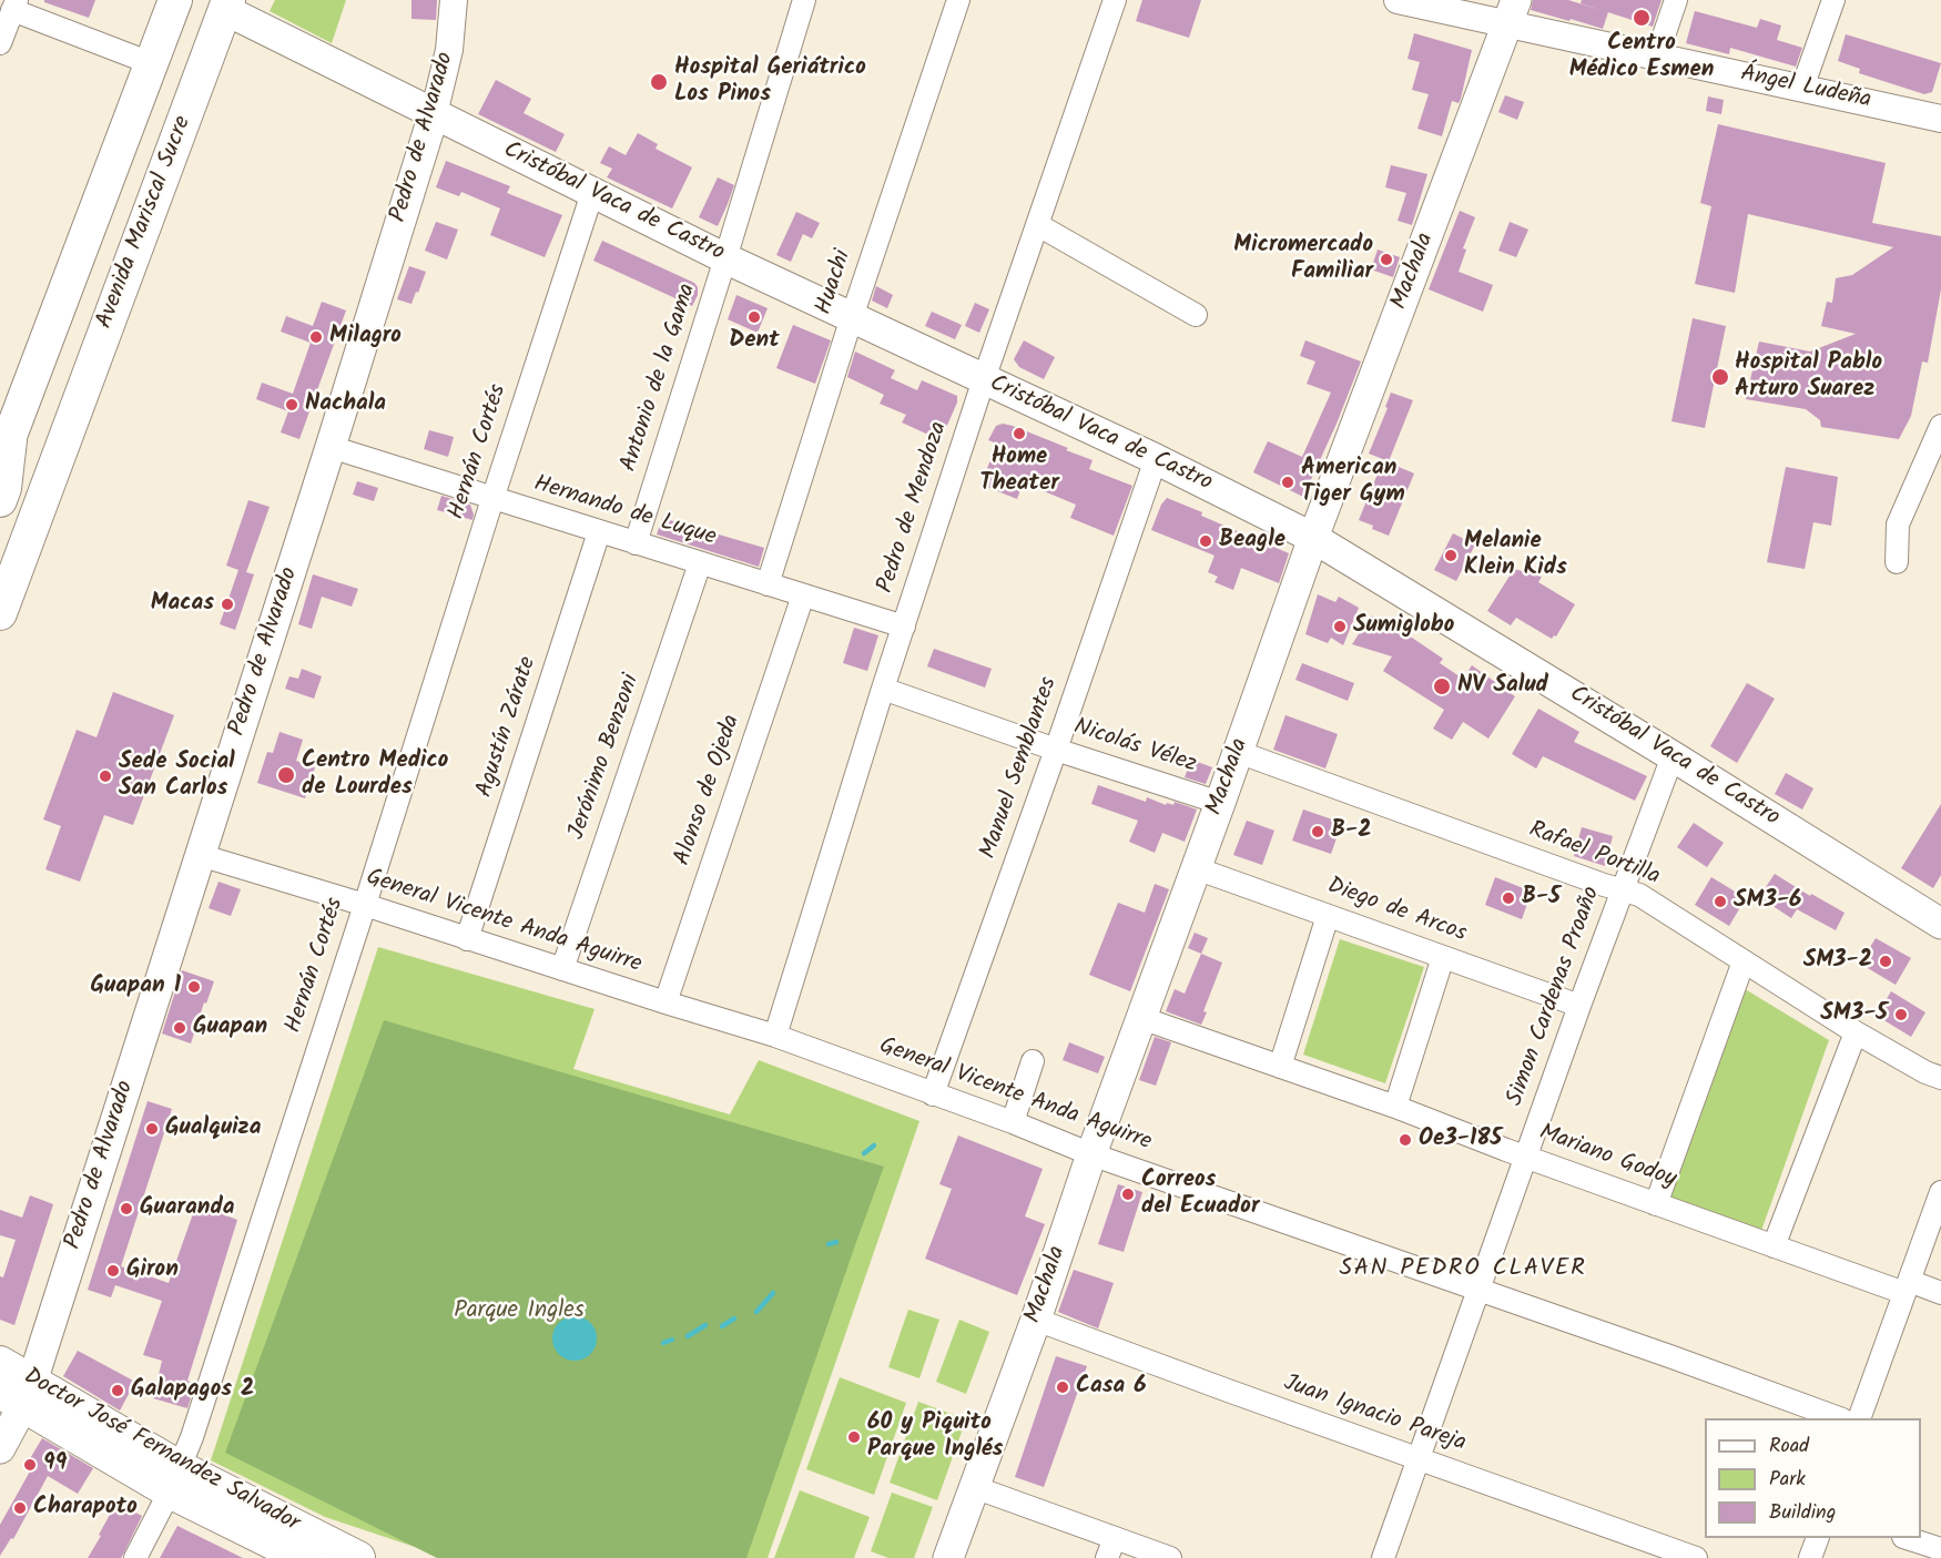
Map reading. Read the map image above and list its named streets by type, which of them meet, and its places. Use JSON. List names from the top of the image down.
{
  "streets": {
    "main road": [
      "Pedro de Alvarado",
      "Cristóbal Vaca de Castro",
      "Avenida Mariscal Sucre",
      "Machala",
      "Doctor José Fernandez Salvador"
    ],
    "street": [
      "Ángel Ludeña",
      "Huachi",
      "Antonio de la Gama",
      "Hernán Cortés",
      "Pedro de Mendoza",
      "Hernando de Luque",
      "Agustín Zárate",
      "Nicolás Vélez",
      "Jerónimo Benzoni",
      "Manuel Semblantes",
      "Alonso de Ojeda",
      "Rafael Portilla",
      "Diego de Arcos",
      "General Vicente Anda Aguirre",
      "Simon Cardenas Proaño",
      "Mariano Godoy",
      "Juan Ignacio Pareja"
    ]
  },
  "crossings": [
    ["Ángel Ludeña", "Machala"],
    ["Pedro de Alvarado", "Cristóbal Vaca de Castro"],
    ["Pedro de Alvarado", "Hernando de Luque"],
    ["Pedro de Alvarado", "General Vicente Anda Aguirre"],
    ["Pedro de Alvarado", "Doctor José Fernandez Salvador"],
    ["Cristóbal Vaca de Castro", "Avenida Mariscal Sucre"],
    ["Cristóbal Vaca de Castro", "Machala"],
    ["Cristóbal Vaca de Castro", "Huachi"],
    ["Cristóbal Vaca de Castro", "Antonio de la Gama"],
    ["Cristóbal Vaca de Castro", "Hernán Cortés"],
    ["Cristóbal Vaca de Castro", "Pedro de Mendoza"],
    ["Cristóbal Vaca de Castro", "Manuel Semblantes"],
    ["Cristóbal Vaca de Castro", "Simon Cardenas Proaño"],
    ["Machala", "Nicolás Vélez"],
    ["Machala", "Rafael Portilla"],
    ["Machala", "Diego de Arcos"],
    ["Machala", "General Vicente Anda Aguirre"],
    ["Machala", "Mariano Godoy"],
    ["Machala", "Juan Ignacio Pareja"],
    ["Huachi", "Hernando de Luque"],
    ["Antonio de la Gama", "Hernando de Luque"],
    ["Hernán Cortés", "Hernando de Luque"],
    ["Hernán Cortés", "General Vicente Anda Aguirre"],
    ["Hernán Cortés", "Doctor José Fernandez Salvador"],
    ["Pedro de Mendoza", "Hernando de Luque"],
    ["Pedro de Mendoza", "Nicolás Vélez"],
    ["Pedro de Mendoza", "General Vicente Anda Aguirre"],
    ["Hernando de Luque", "Agustín Zárate"],
    ["Hernando de Luque", "Jerónimo Benzoni"],
    ["Hernando de Luque", "Alonso de Ojeda"],
    ["Agustín Zárate", "General Vicente Anda Aguirre"],
    ["Nicolás Vélez", "Manuel Semblantes"],
    ["Jerónimo Benzoni", "General Vicente Anda Aguirre"],
    ["Manuel Semblantes", "General Vicente Anda Aguirre"],
    ["Alonso de Ojeda", "General Vicente Anda Aguirre"],
    ["Rafael Portilla", "Simon Cardenas Proaño"],
    ["Diego de Arcos", "Simon Cardenas Proaño"],
    ["General Vicente Anda Aguirre", "Simon Cardenas Proaño"],
    ["Simon Cardenas Proaño", "Mariano Godoy"],
    ["Simon Cardenas Proaño", "Juan Ignacio Pareja"]
  ],
  "districts": ["SAN PEDRO CLAVER"],
  "parks": ["Parque Ingles"],
  "places": [
    "Centro Médico Esmen",
    "Hospital Geriátrico Los Pinos",
    "Micromercado Familiar",
    "Dent",
    "Milagro",
    "Hospital Pablo Arturo Suarez",
    "Nachala",
    "Home Theater",
    "American Tiger Gym",
    "Beagle",
    "Melanie Klein Kids",
    "Macas",
    "Sumiglobo",
    "NV Salud",
    "Centro Medico de Lourdes",
    "Sede Social San Carlos",
    "B-2",
    "B-5",
    "SM3-6",
    "SM3-2",
    "Guapan 1",
    "SM3-5",
    "Guapan",
    "Gualquiza",
    "Oe3-185",
    "Correos del Ecuador",
    "Guaranda",
    "Giron",
    "Casa 6",
    "Galapagos 2",
    "60 y Piquito Parque Inglés",
    "99",
    "Charapoto"
  ],
  "legend": ["Road", "Park", "Building"]
}
